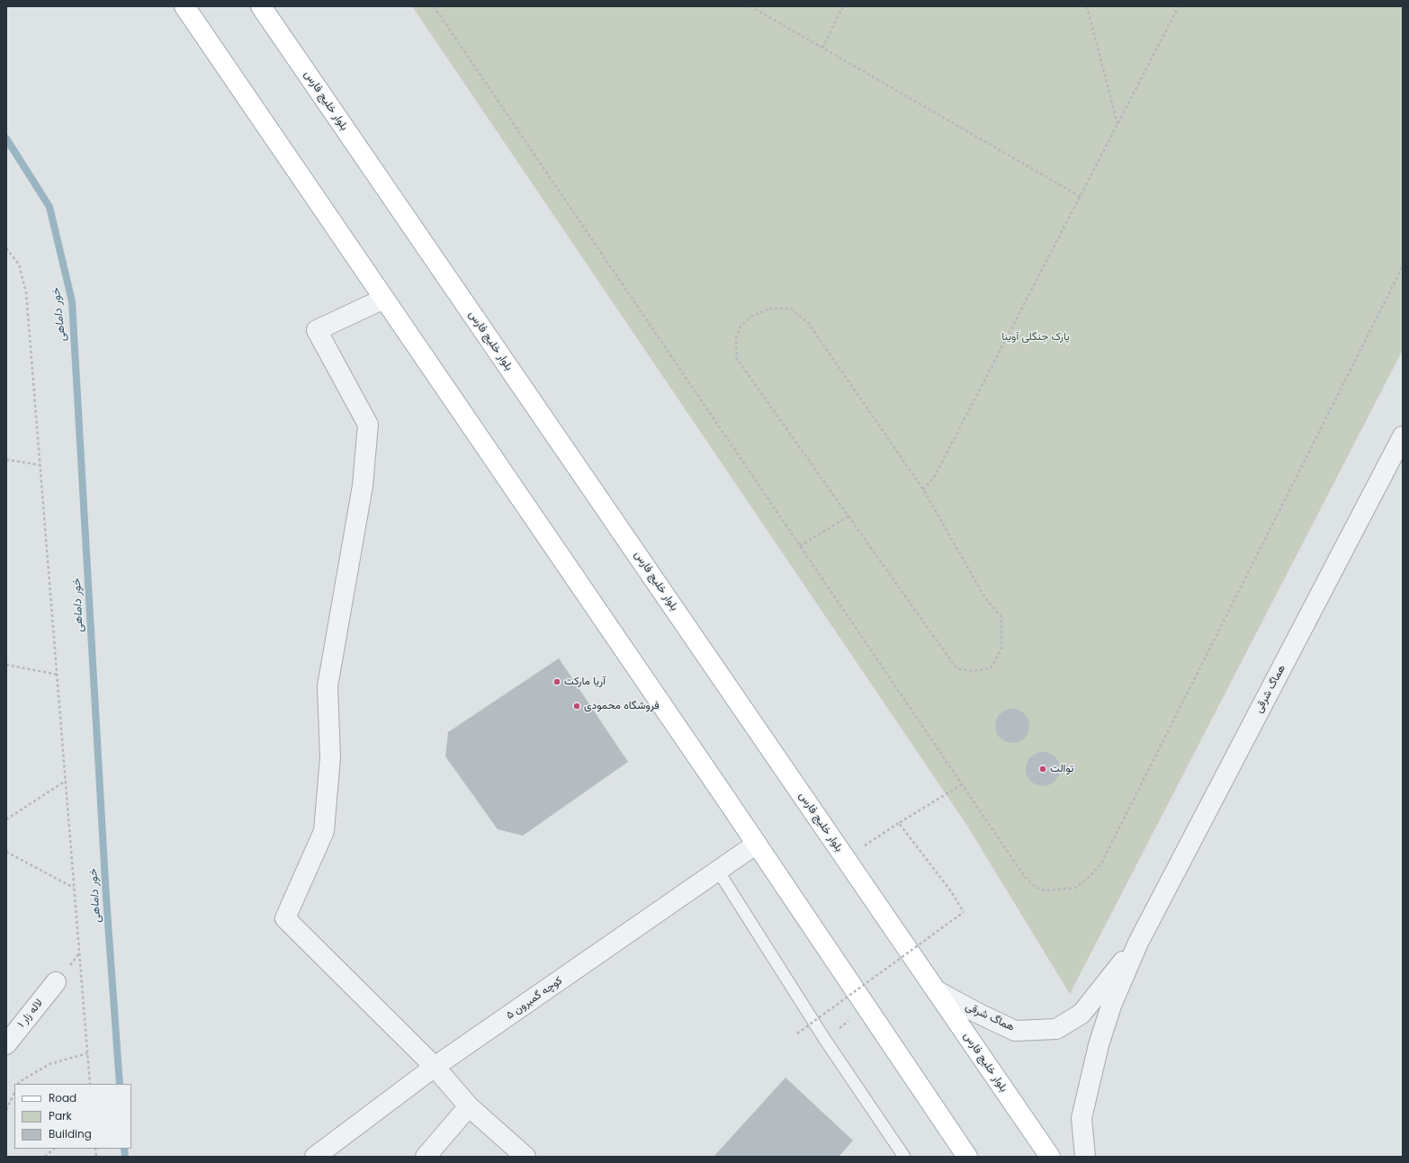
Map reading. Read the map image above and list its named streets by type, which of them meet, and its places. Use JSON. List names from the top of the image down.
{
  "streets": {
    "main road": ["بلوار خلیج فارس"],
    "street": ["هماگ شرقی", "کوچه گمبرون ۵", "لاله زار ۱"]
  },
  "crossings": [
    ["بلوار خلیج فارس", "هماگ شرقی"]
  ],
  "water": ["خور داماهی"],
  "parks": ["پارک جنگلی آوینا"],
  "places": ["آریا مارکت", "فروشگاه محمودی", "توالت"],
  "legend": ["Road", "Park", "Building"]
}
